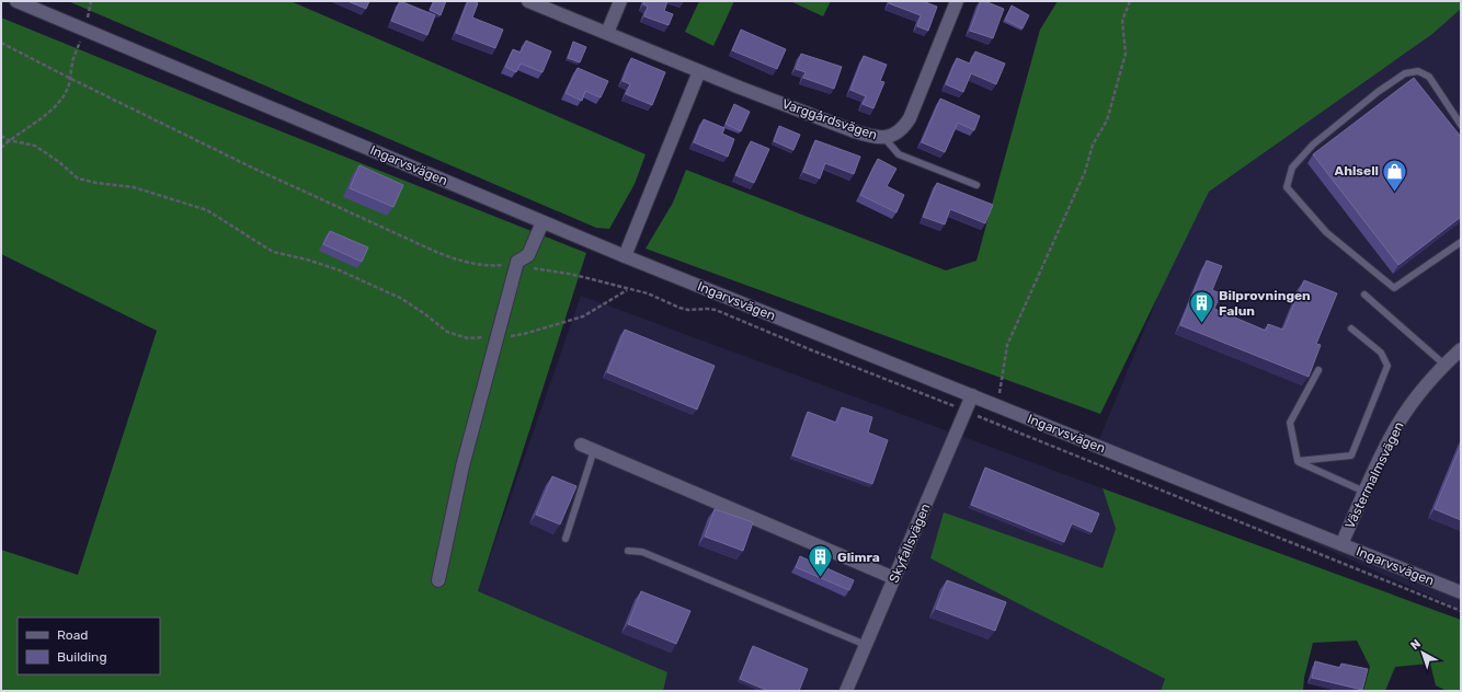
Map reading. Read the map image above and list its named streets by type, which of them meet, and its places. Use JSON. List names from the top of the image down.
{
  "streets": {
    "street": [
      "Varggårdsvägen",
      "Ingarvsvägen",
      "Västermalmsvägen",
      "Skyfallsvägen"
    ]
  },
  "crossings": [
    ["Ingarvsvägen", "Västermalmsvägen"],
    ["Ingarvsvägen", "Skyfallsvägen"]
  ],
  "places": {
    "shop": ["Ahlsell"],
    "building": ["Bilprovningen Falun", "Glimra"]
  },
  "legend": ["Road", "Building"],
  "north": "top left"
}
